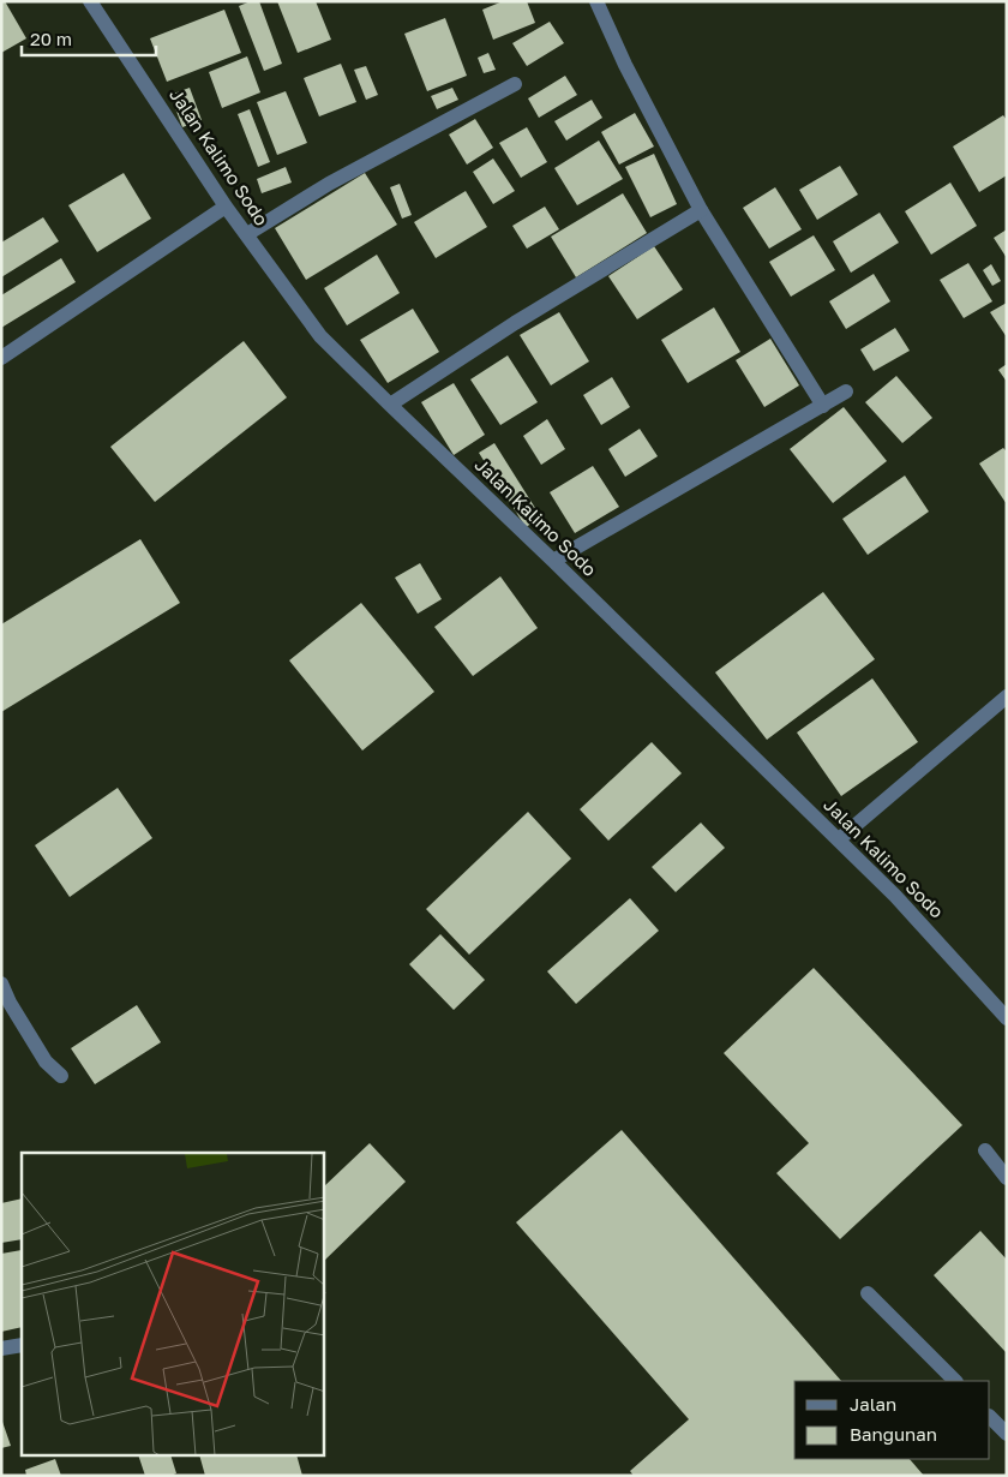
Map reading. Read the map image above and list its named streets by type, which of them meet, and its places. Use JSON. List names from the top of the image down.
{
  "streets": {
    "street": ["Jalan Kalimo Sodo"]
  },
  "legend": ["Jalan", "Bangunan"],
  "scale_bar": "20 m"
}
